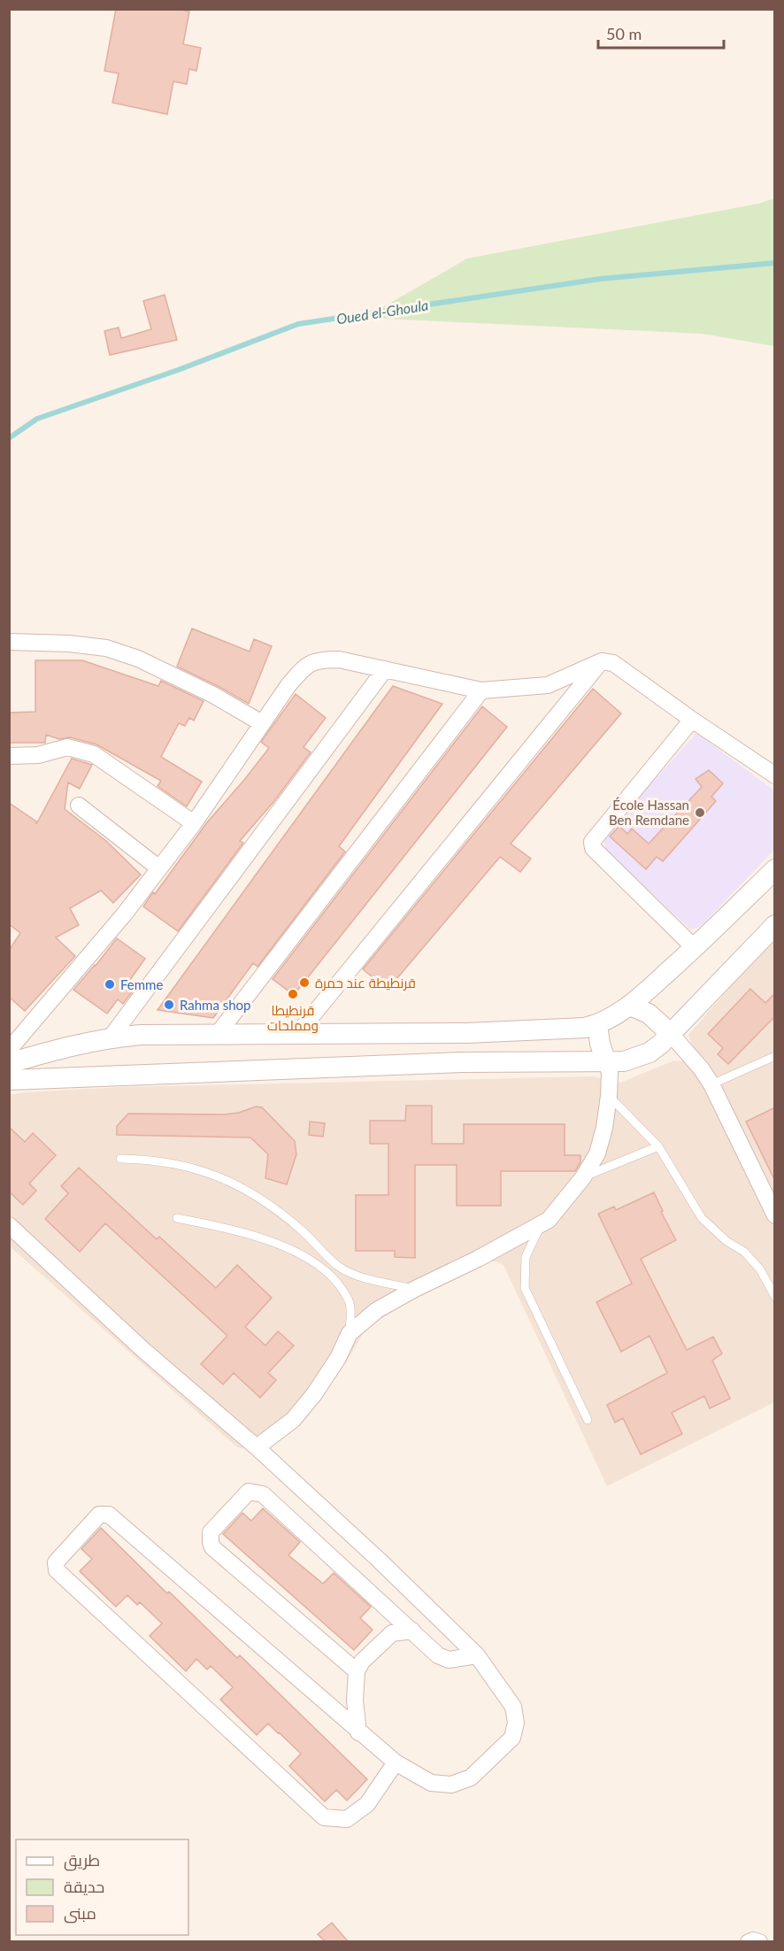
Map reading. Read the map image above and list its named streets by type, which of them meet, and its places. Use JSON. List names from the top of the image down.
{
  "water": ["Oued el-Ghoula"],
  "places": [
    "École Hassan Ben Remdane",
    "قرنطيطة عند حمرة",
    "Femme",
    "قرنطيطا ومملحات",
    "Rahma shop"
  ],
  "legend": ["طريق", "حديقة", "مبنى"],
  "scale_bar": "50 m"
}
